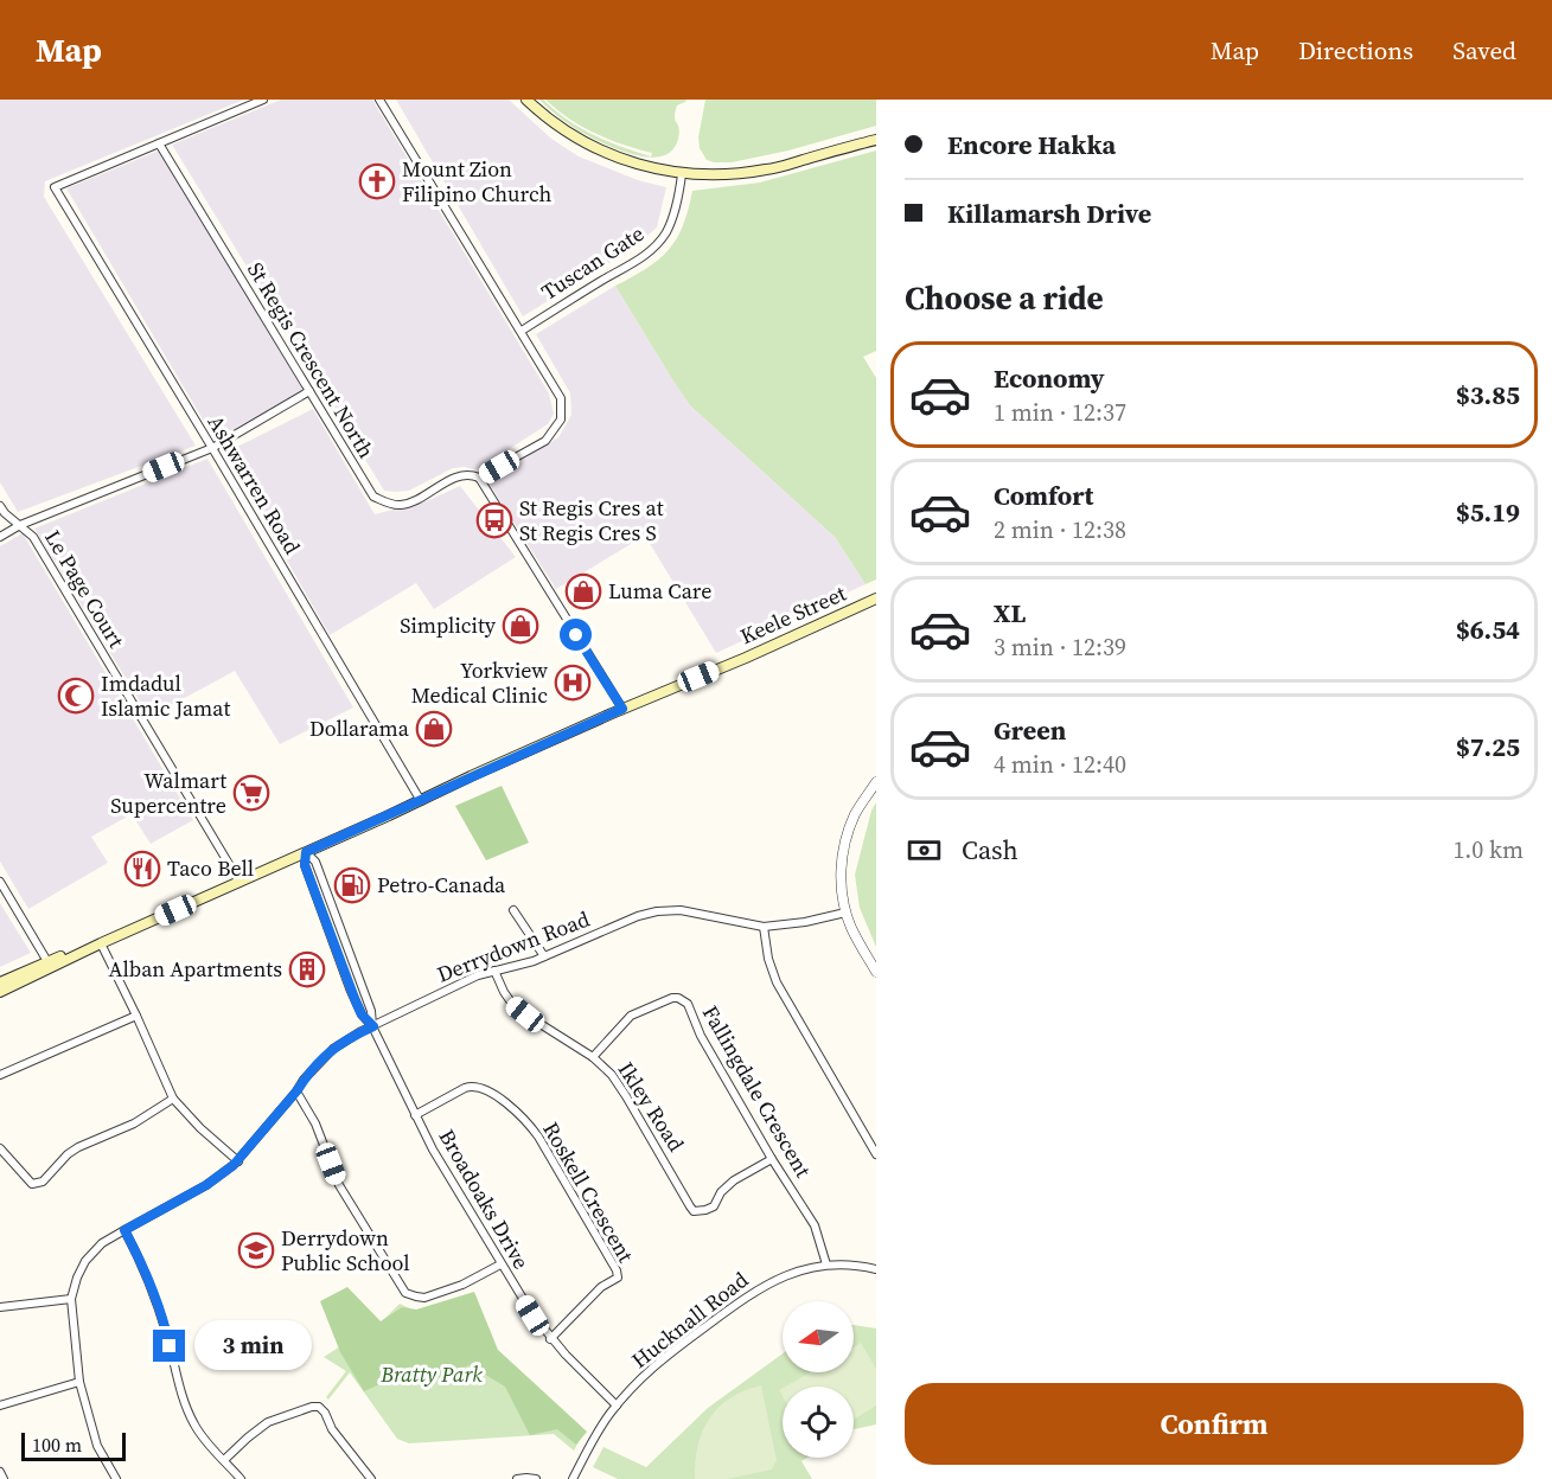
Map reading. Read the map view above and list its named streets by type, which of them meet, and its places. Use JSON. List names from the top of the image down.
{
  "streets": {
    "main road": ["Keele Street"],
    "street": [
      "Tuscan Gate",
      "St Regis Crescent North",
      "Ashwarren Road",
      "Le Page Court",
      "Derrydown Road",
      "Fallingdale Crescent",
      "Ikley Road",
      "Roskell Crescent",
      "Broadoaks Drive",
      "Hucknall Road"
    ]
  },
  "crossings": [
    ["Tuscan Gate", "St Regis Crescent North"],
    ["St Regis Crescent North", "Ashwarren Road"],
    ["Ashwarren Road", "Keele Street"],
    ["Le Page Court", "Keele Street"],
    ["Keele Street", "Broadoaks Drive"],
    ["Derrydown Road", "Ikley Road"],
    ["Derrydown Road", "Broadoaks Drive"],
    ["Fallingdale Crescent", "Ikley Road"],
    ["Fallingdale Crescent", "Hucknall Road"],
    ["Roskell Crescent", "Broadoaks Drive"],
    ["Broadoaks Drive", "Hucknall Road"]
  ],
  "parks": ["Bratty Park"],
  "places": {
    "church": ["Mount Zion Filipino Church"],
    "bus stop": ["St Regis Cres at St Regis Cres S"],
    "shop": ["Luma Care", "Simplicity", "Dollarama"],
    "hospital": ["Yorkview Medical Clinic"],
    "mosque": ["Imdadul Islamic Jamat"],
    "supermarket": ["Walmart Supercentre"],
    "restaurant": ["Taco Bell"],
    "fuel station": ["Petro-Canada"],
    "building": ["Alban Apartments"],
    "school or university": ["Derrydown Public School"]
  },
  "scale_bar": "100 m",
  "north": "left",
  "page": {
    "header": "Map",
    "nav": ["Map", "Directions", "Saved"],
    "banner": ["Encore Hakka", "Killamarsh Drive"],
    "heading": "Choose a ride",
    "list": [
      {
        "name": "Economy",
        "note": "1 min · 12:37",
        "value": "$3.85"
      },
      {
        "name": "Comfort",
        "note": "2 min · 12:38",
        "value": "$5.19"
      },
      {
        "name": "XL",
        "note": "3 min · 12:39",
        "value": "$6.54"
      },
      {
        "name": "Green",
        "note": "4 min · 12:40",
        "value": "$7.25"
      }
    ],
    "pay": ["Cash", "1.0 km"],
    "bubble": "3 min",
    "buttons": "Confirm",
    "scale": "100 m"
  }
}
